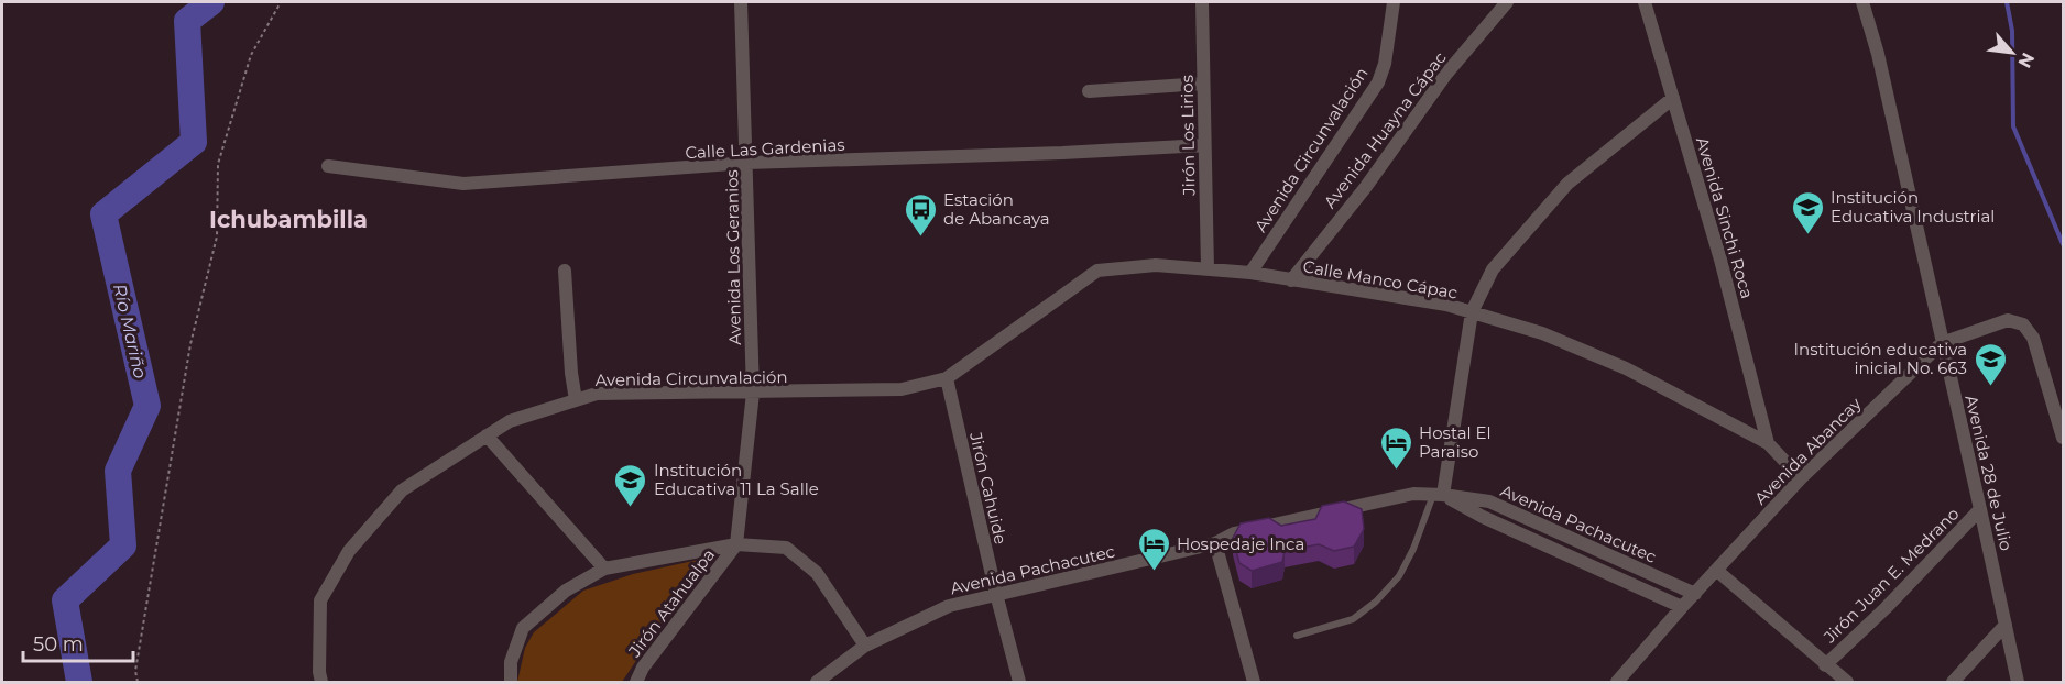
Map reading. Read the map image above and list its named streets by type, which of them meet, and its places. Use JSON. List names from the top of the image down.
{
  "streets": {
    "street": [
      "Avenida Huayna Cápac",
      "Jirón Los Lirios",
      "Calle Las Gardenias",
      "Avenida Circunvalación",
      "Avenida Sinchi Roca",
      "Avenida Los Geranios",
      "Calle Manco Cápac",
      "Avenida Abancay",
      "Avenida 28 de Julio",
      "Jirón Cahuide",
      "Avenida Pachacutec",
      "Jirón Juan E. Medrano",
      "Jirón Atahualpa"
    ]
  },
  "crossings": [
    ["Avenida Huayna Cápac", "Calle Manco Cápac"],
    ["Jirón Los Lirios", "Calle Las Gardenias"],
    ["Jirón Los Lirios", "Calle Manco Cápac"],
    ["Calle Las Gardenias", "Avenida Los Geranios"],
    ["Avenida Circunvalación", "Avenida Los Geranios"],
    ["Avenida Circunvalación", "Calle Manco Cápac"],
    ["Avenida Circunvalación", "Jirón Cahuide"],
    ["Avenida Sinchi Roca", "Calle Manco Cápac"],
    ["Avenida Los Geranios", "Jirón Atahualpa"],
    ["Calle Manco Cápac", "Avenida Abancay"],
    ["Calle Manco Cápac", "Jirón Cahuide"],
    ["Avenida Abancay", "Avenida 28 de Julio"],
    ["Avenida Abancay", "Avenida Pachacutec"],
    ["Avenida 28 de Julio", "Jirón Juan E. Medrano"],
    ["Jirón Cahuide", "Avenida Pachacutec"]
  ],
  "districts": ["Ichubambilla"],
  "water": ["Río Mariño"],
  "places": {
    "school or university": ["Institución Educativa Industrial", "Institución educativa inicial No. 663", "Institución Educativa 11 La Salle"],
    "bus stop": ["Estación de Abancaya"],
    "hotel": ["Hostal El Paraiso", "Hospedaje Inca"]
  },
  "scale_bar": "50 m",
  "north": "bottom right"
}
